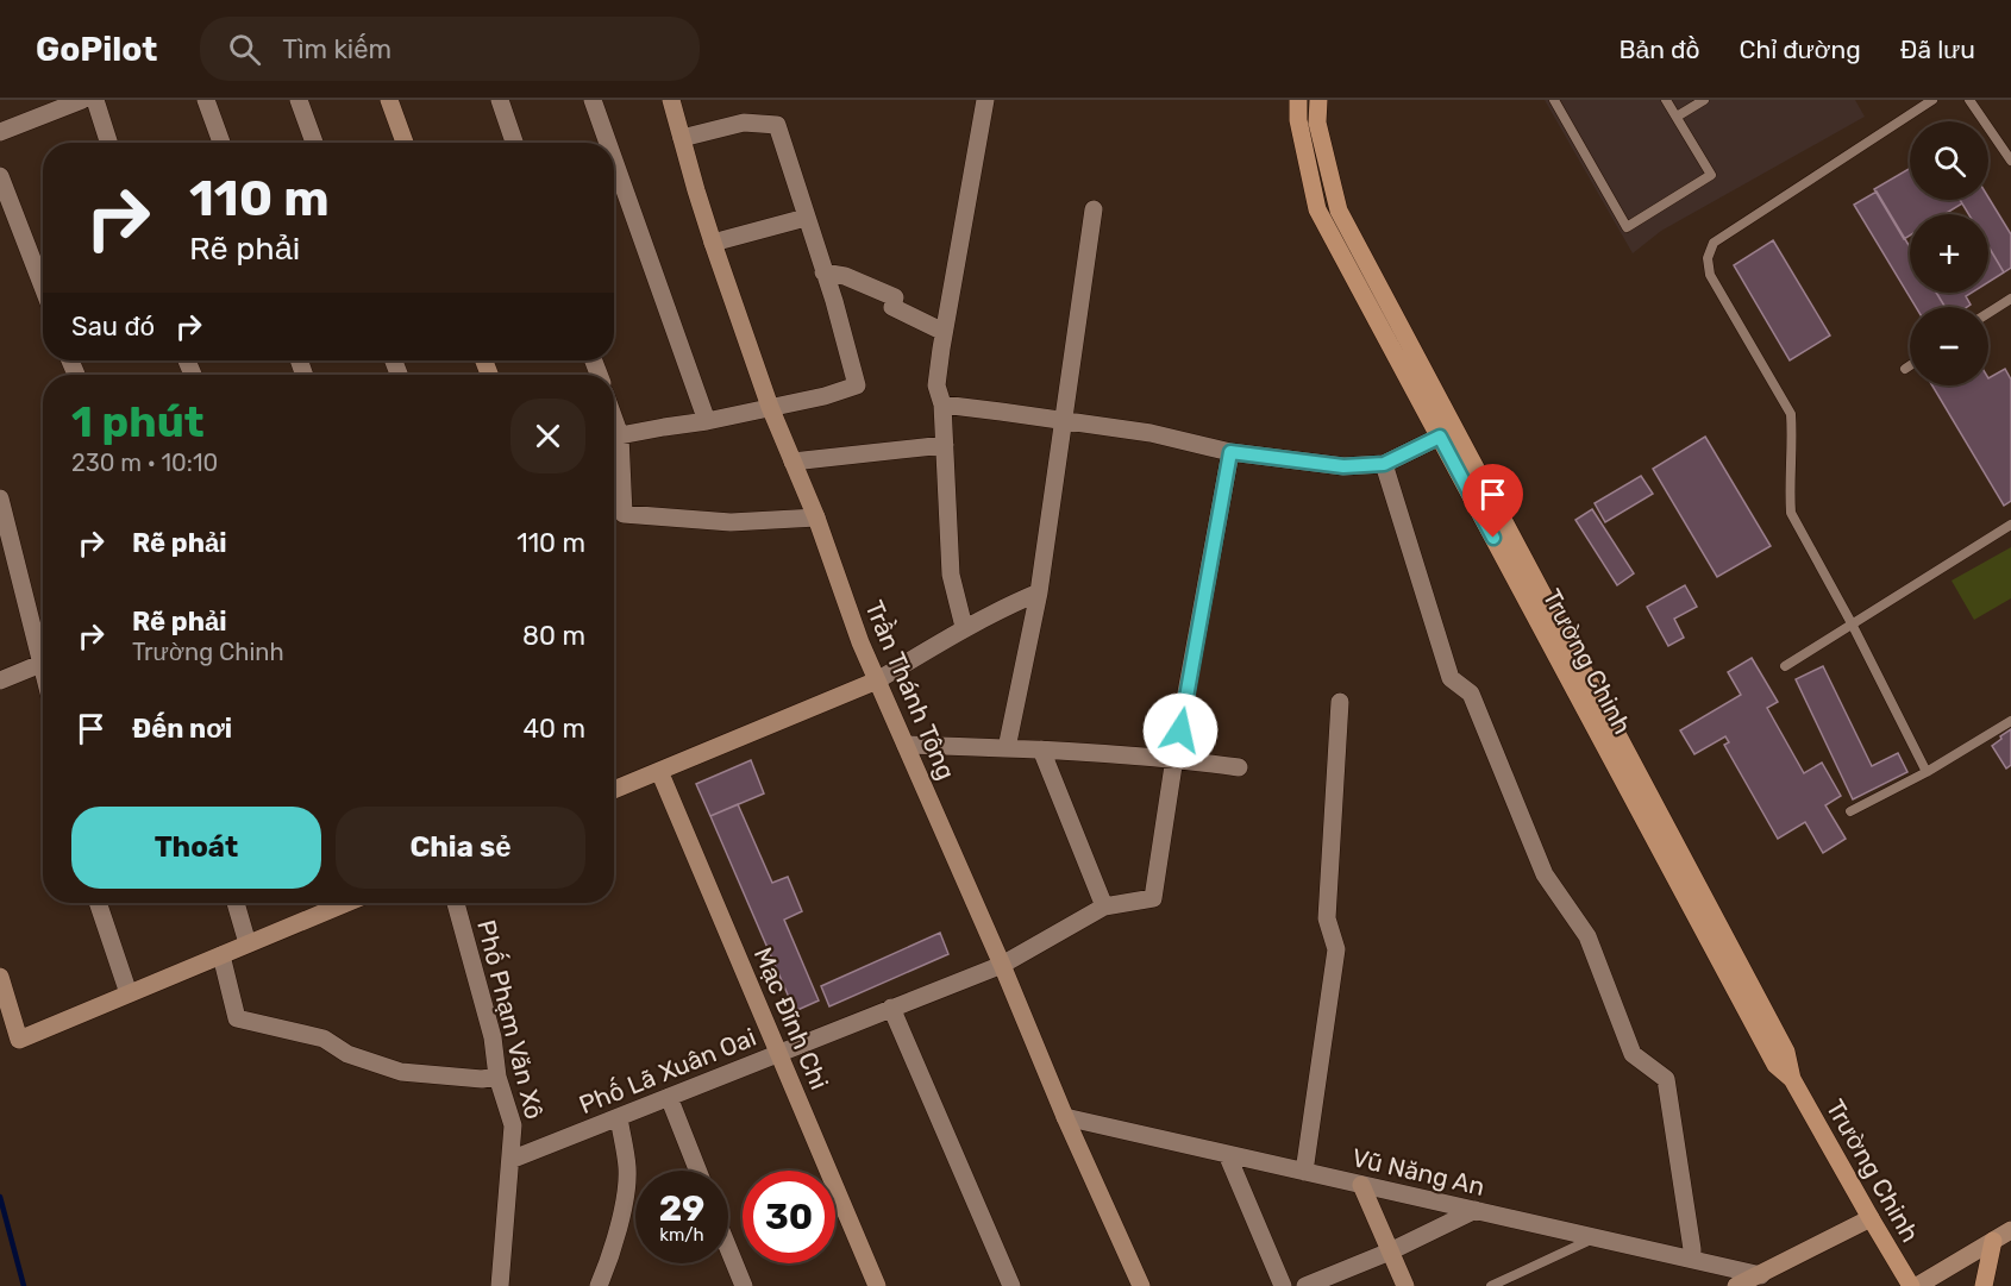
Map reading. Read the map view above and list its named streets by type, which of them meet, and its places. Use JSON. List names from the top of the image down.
{
  "streets": {
    "main road": ["Trường Chinh"],
    "street": [
      "Trần Thánh Tông",
      "Mạc Đĩnh Chi",
      "Phố Phạm Văn Xô",
      "Phố Lã Xuân Oai",
      "Vũ Năng An"
    ]
  },
  "crossings": [
    ["Trần Thánh Tông", "Phố Lã Xuân Oai"],
    ["Trần Thánh Tông", "Vũ Năng An"],
    ["Mạc Đĩnh Chi", "Phố Lã Xuân Oai"],
    ["Phố Phạm Văn Xô", "Phố Lã Xuân Oai"]
  ],
  "page": {
    "header": "GoPilot",
    "search": "Tìm kiếm",
    "nav": ["Bản đồ", "Chỉ đường", "Đã lưu"],
    "map_buttons": ["+", "−"],
    "turn": ["110 m", "Rẽ phải"],
    "then": "Sau đó",
    "heading": ["1 phút", "230 m · 10:10"],
    "list": [
      {
        "name": "Rẽ phải",
        "value": "110 m"
      },
      {
        "name": "Rẽ phải",
        "note": "Trường Chinh",
        "value": "80 m"
      },
      {
        "name": "Đến nơi",
        "value": "40 m"
      }
    ],
    "buttons": ["Thoát", "Chia sẻ"],
    "speed": "29 km/h",
    "limit": "30"
  }
}
